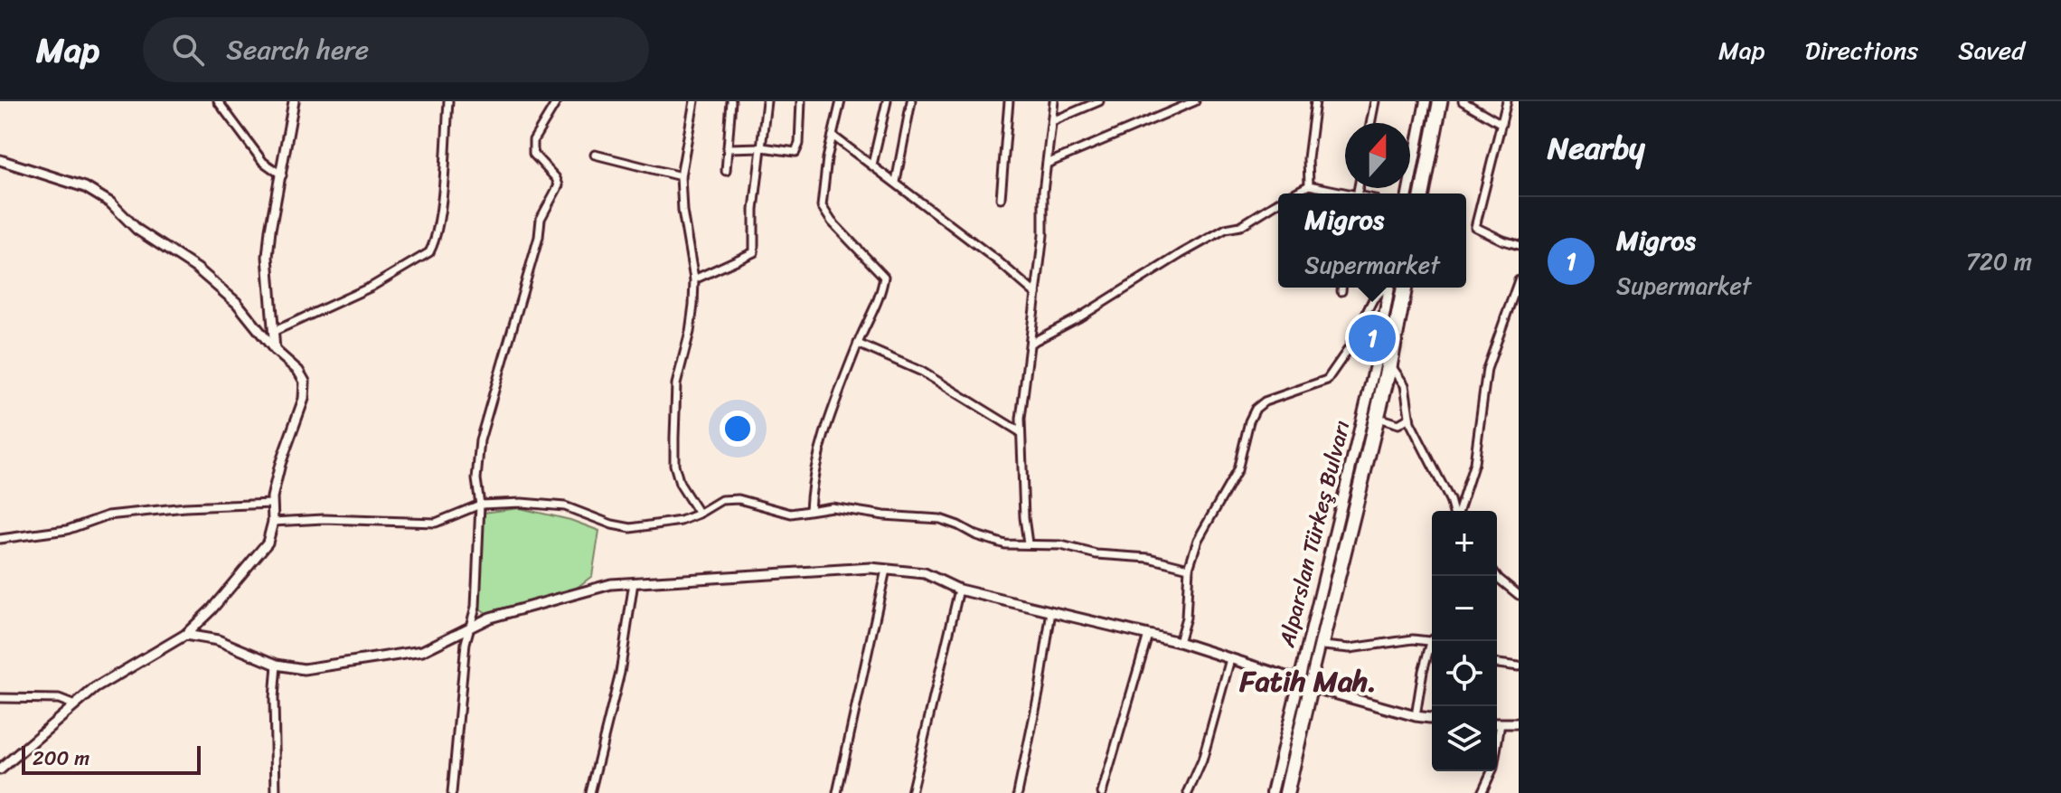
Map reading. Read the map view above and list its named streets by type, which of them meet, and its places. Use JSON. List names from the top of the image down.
{
  "streets": {
    "main road": ["Alparslan Türkeş Bulvarı"]
  },
  "districts": ["Fatih Mah."],
  "scale_bar": "200 m",
  "north": "top",
  "page": {
    "header": "Map",
    "search": "Search here",
    "nav": ["Map", "Directions", "Saved"],
    "heading": "Nearby",
    "popup": ["Migros", "Supermarket"],
    "list": [
      {
        "mark": "1",
        "name": "Migros",
        "note": "Supermarket",
        "value": "720 m"
      }
    ],
    "pins": "1",
    "map_buttons": ["+", "−"],
    "scale": "200 m"
  }
}
